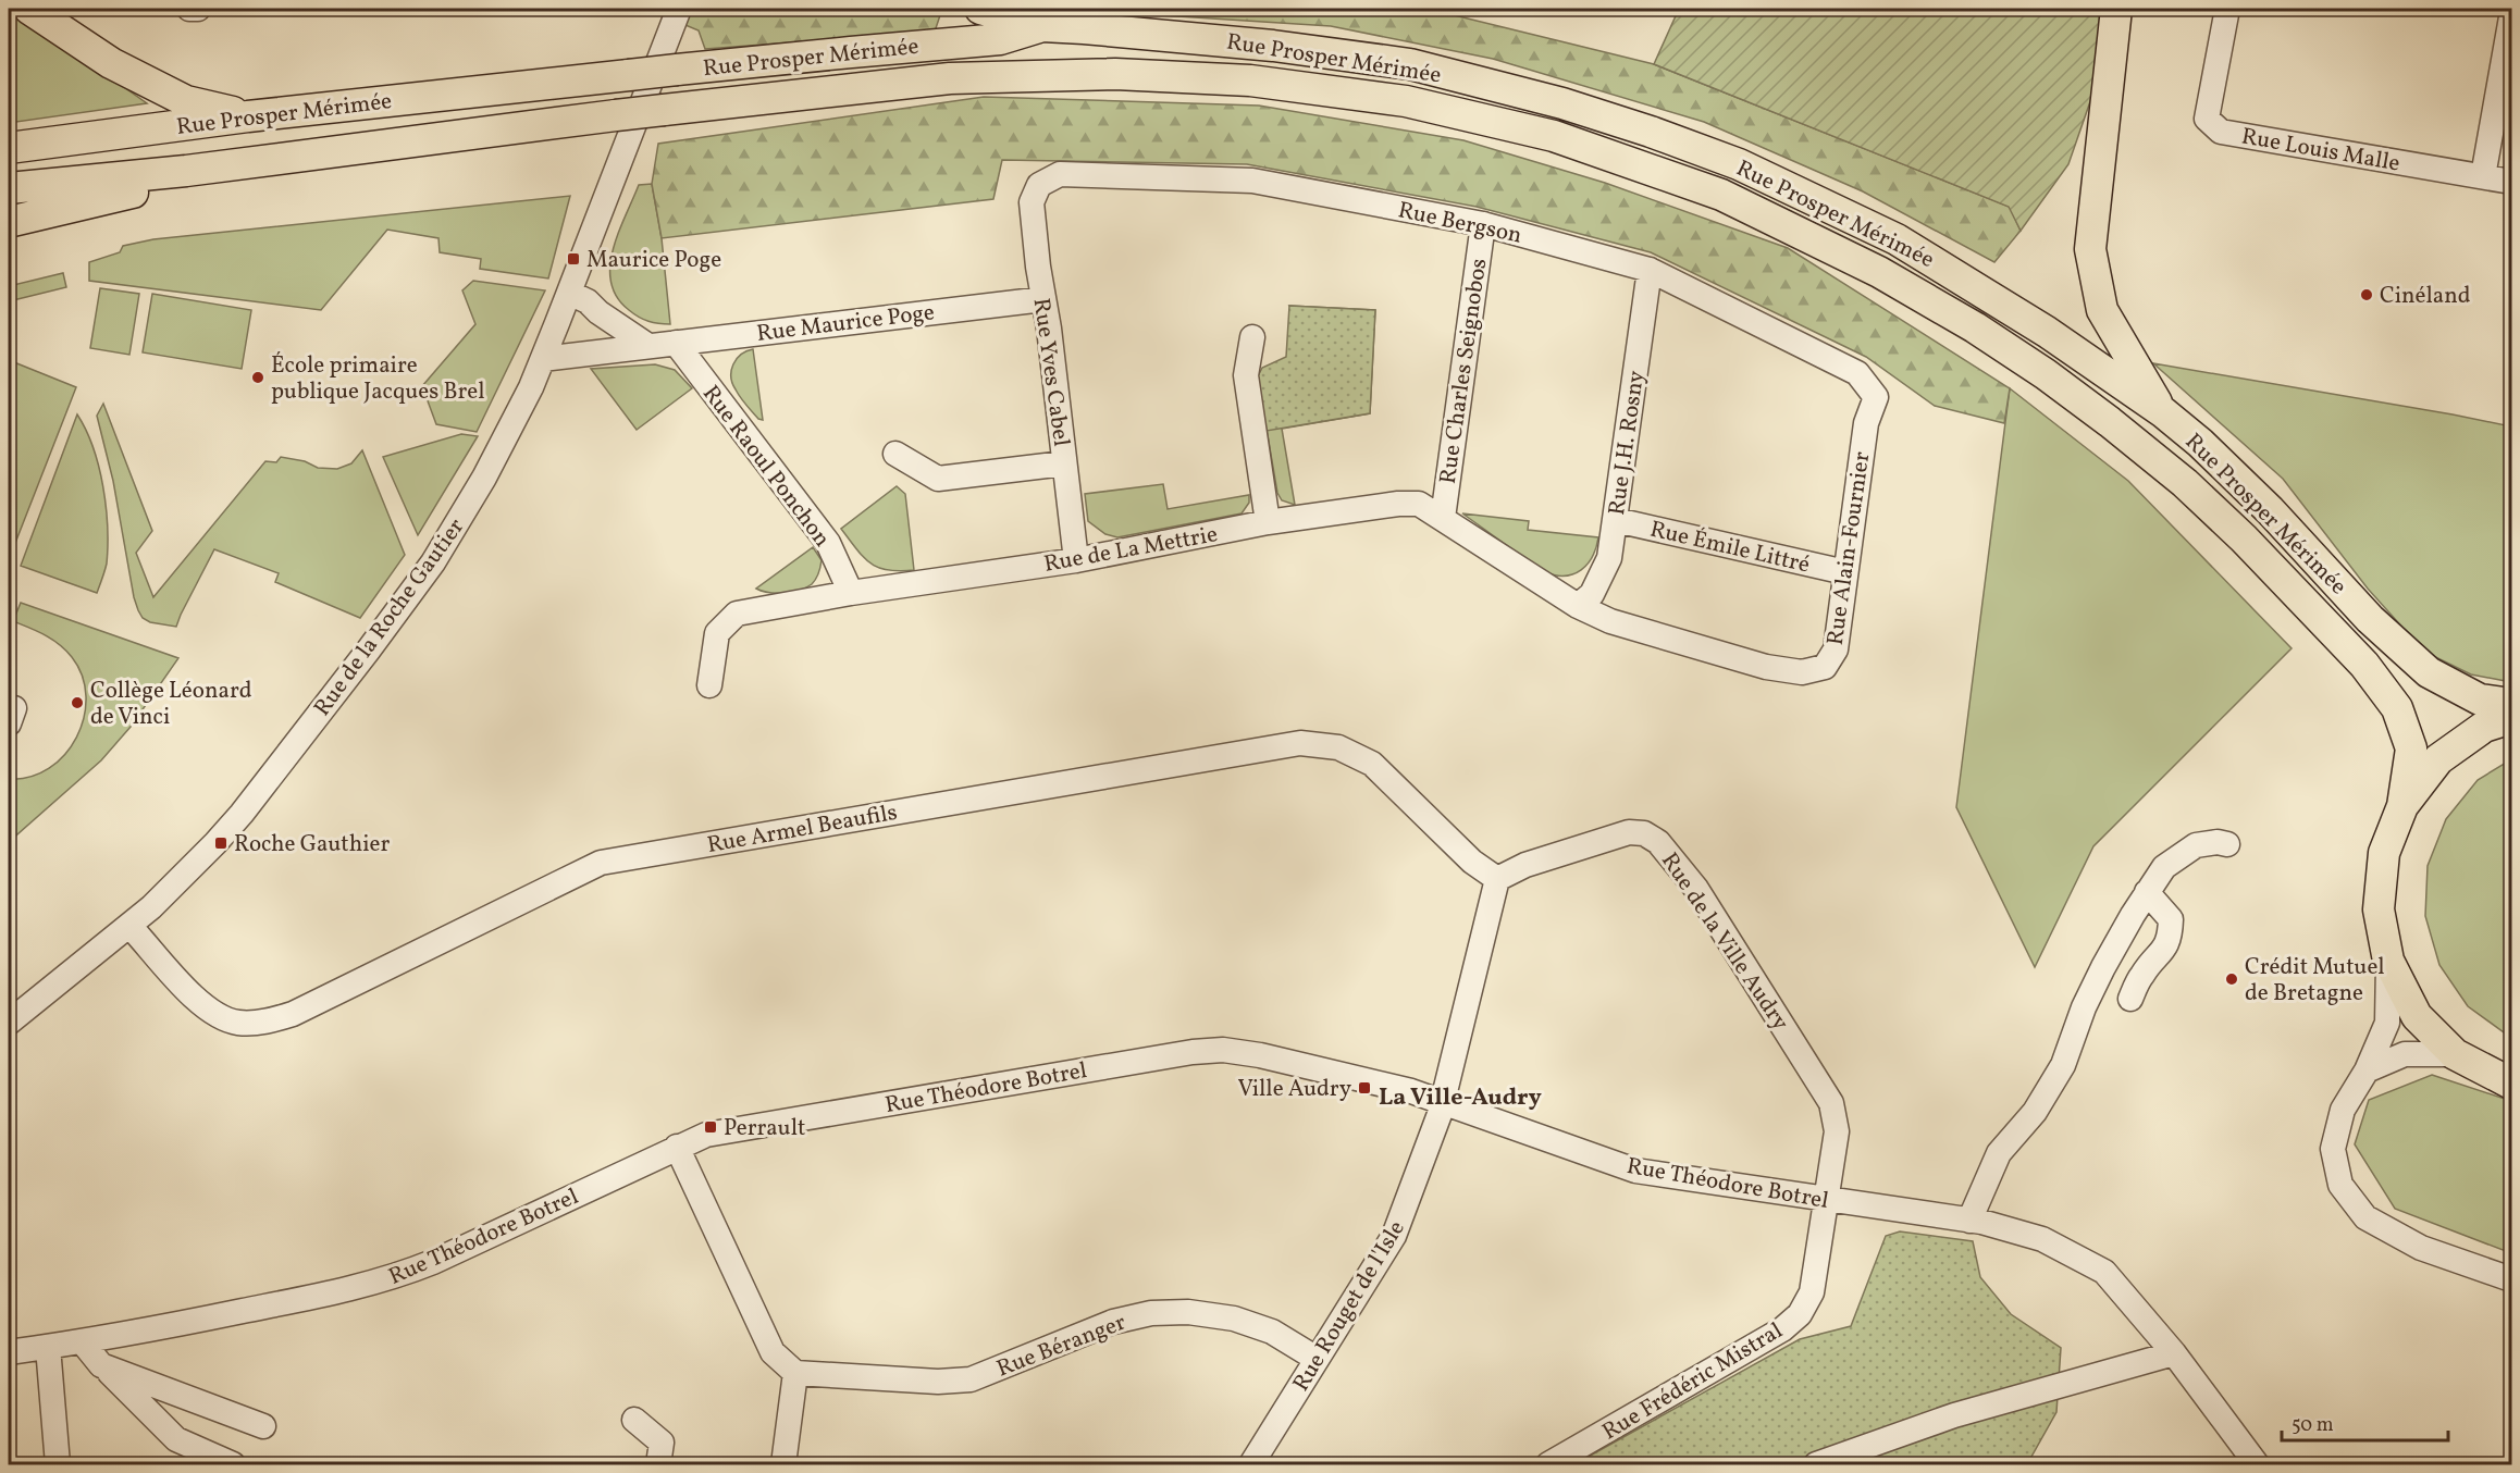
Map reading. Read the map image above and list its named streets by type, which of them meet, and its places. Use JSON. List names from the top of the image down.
{
  "streets": {
    "main road": ["Rue Prosper Mérimée"],
    "street": [
      "Rue Louis Malle",
      "Rue Bergson",
      "Rue Maurice Poge",
      "Rue Charles Seignobos",
      "Rue Yves Cabel",
      "Rue J.H. Rosny",
      "Rue Raoul Ponchon",
      "Rue Émile Littré",
      "Rue de La Mettrie",
      "Rue Alain-Fournier",
      "Rue de la Roche Gautier",
      "Rue Armel Beaufils",
      "Rue de la Ville Audry",
      "Rue Théodore Botrel",
      "Rue Rouget de l'Isle",
      "Rue Béranger",
      "Rue Frédéric Mistral"
    ]
  },
  "crossings": [
    ["Rue Bergson", "Rue Charles Seignobos"],
    ["Rue Bergson", "Rue Yves Cabel"],
    ["Rue Bergson", "Rue J.H. Rosny"],
    ["Rue Bergson", "Rue Alain-Fournier"],
    ["Rue Maurice Poge", "Rue Yves Cabel"],
    ["Rue Maurice Poge", "Rue Raoul Ponchon"],
    ["Rue Maurice Poge", "Rue de la Roche Gautier"],
    ["Rue Charles Seignobos", "Rue de La Mettrie"],
    ["Rue Yves Cabel", "Rue de La Mettrie"],
    ["Rue J.H. Rosny", "Rue Émile Littré"],
    ["Rue J.H. Rosny", "Rue de La Mettrie"],
    ["Rue J.H. Rosny", "Rue Alain-Fournier"],
    ["Rue Raoul Ponchon", "Rue de La Mettrie"],
    ["Rue Émile Littré", "Rue Alain-Fournier"],
    ["Rue de La Mettrie", "Rue Alain-Fournier"],
    ["Rue de la Roche Gautier", "Rue Armel Beaufils"],
    ["Rue Armel Beaufils", "Rue de la Ville Audry"],
    ["Rue Armel Beaufils", "Rue Rouget de l'Isle"],
    ["Rue de la Ville Audry", "Rue Théodore Botrel"],
    ["Rue de la Ville Audry", "Rue Rouget de l'Isle"],
    ["Rue de la Ville Audry", "Rue Frédéric Mistral"],
    ["Rue Théodore Botrel", "Rue Rouget de l'Isle"],
    ["Rue Théodore Botrel", "Rue Frédéric Mistral"],
    ["Rue Rouget de l'Isle", "Rue Béranger"]
  ],
  "districts": ["La Ville-Audry"],
  "places": {
    "transit": [
      "Maurice Poge",
      "Roche Gauthier",
      "Ville Audry",
      "Perrault"
    ],
    "other": [
      "Cinéland",
      "École primaire publique Jacques Brel",
      "Collège Léonard de Vinci",
      "Crédit Mutuel de Bretagne"
    ]
  },
  "scale_bar": "50 m"
}
